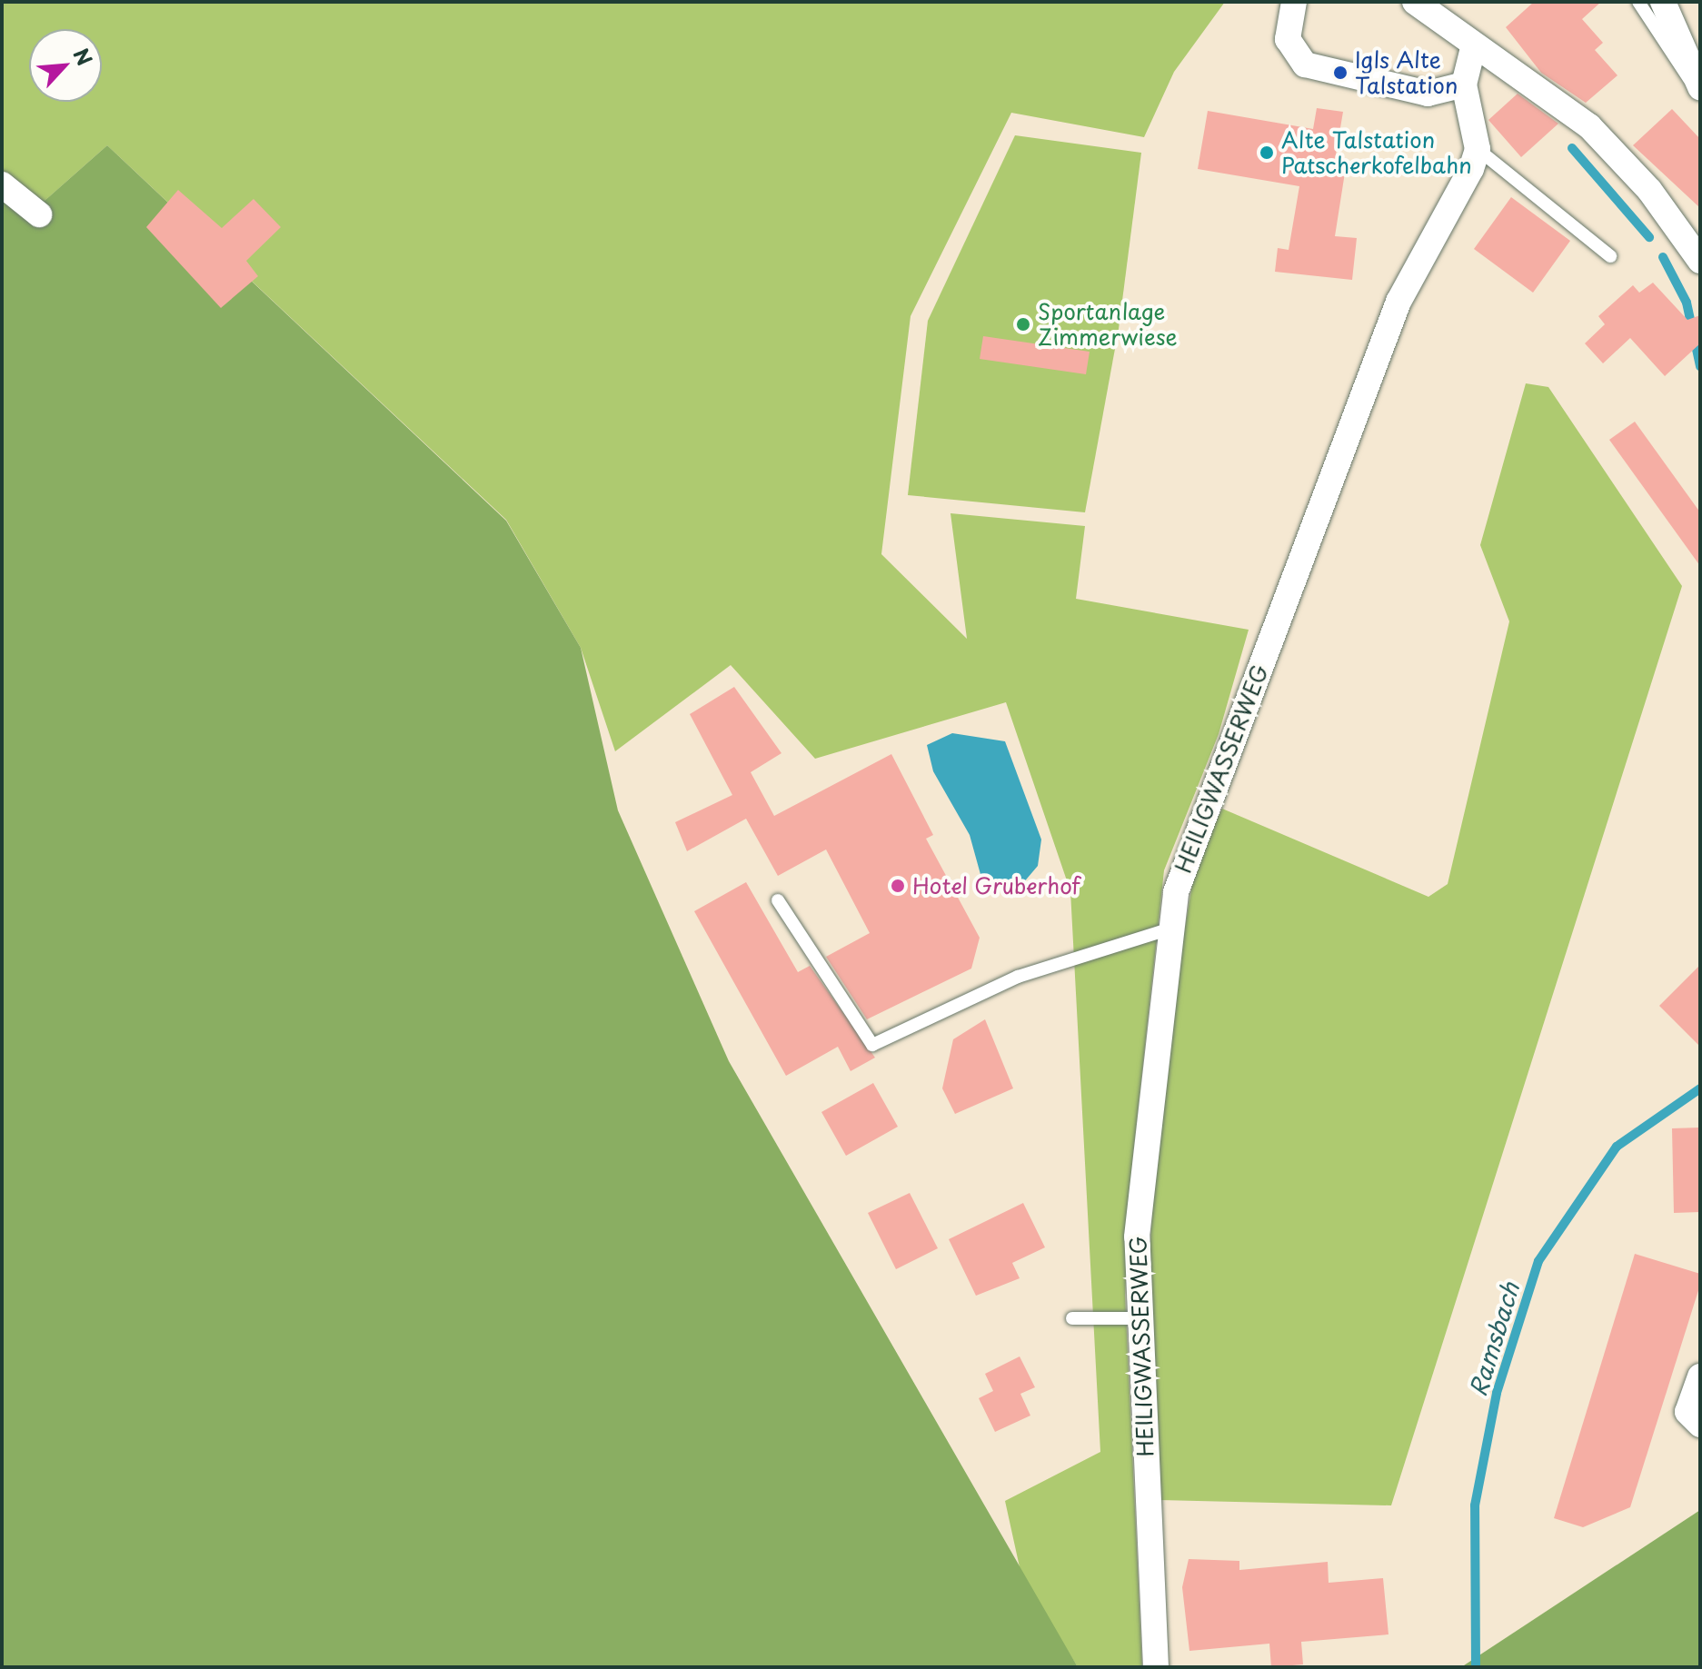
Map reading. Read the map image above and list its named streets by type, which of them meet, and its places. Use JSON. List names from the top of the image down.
{
  "streets": {
    "street": ["HEILIGWASSERWEG"]
  },
  "water": ["Ramsbach"],
  "places": [
    "Igls Alte Talstation",
    "Alte Talstation Patscherkofelbahn",
    "Sportanlage Zimmerwiese",
    "Hotel Gruberhof"
  ],
  "north": "top right"
}
